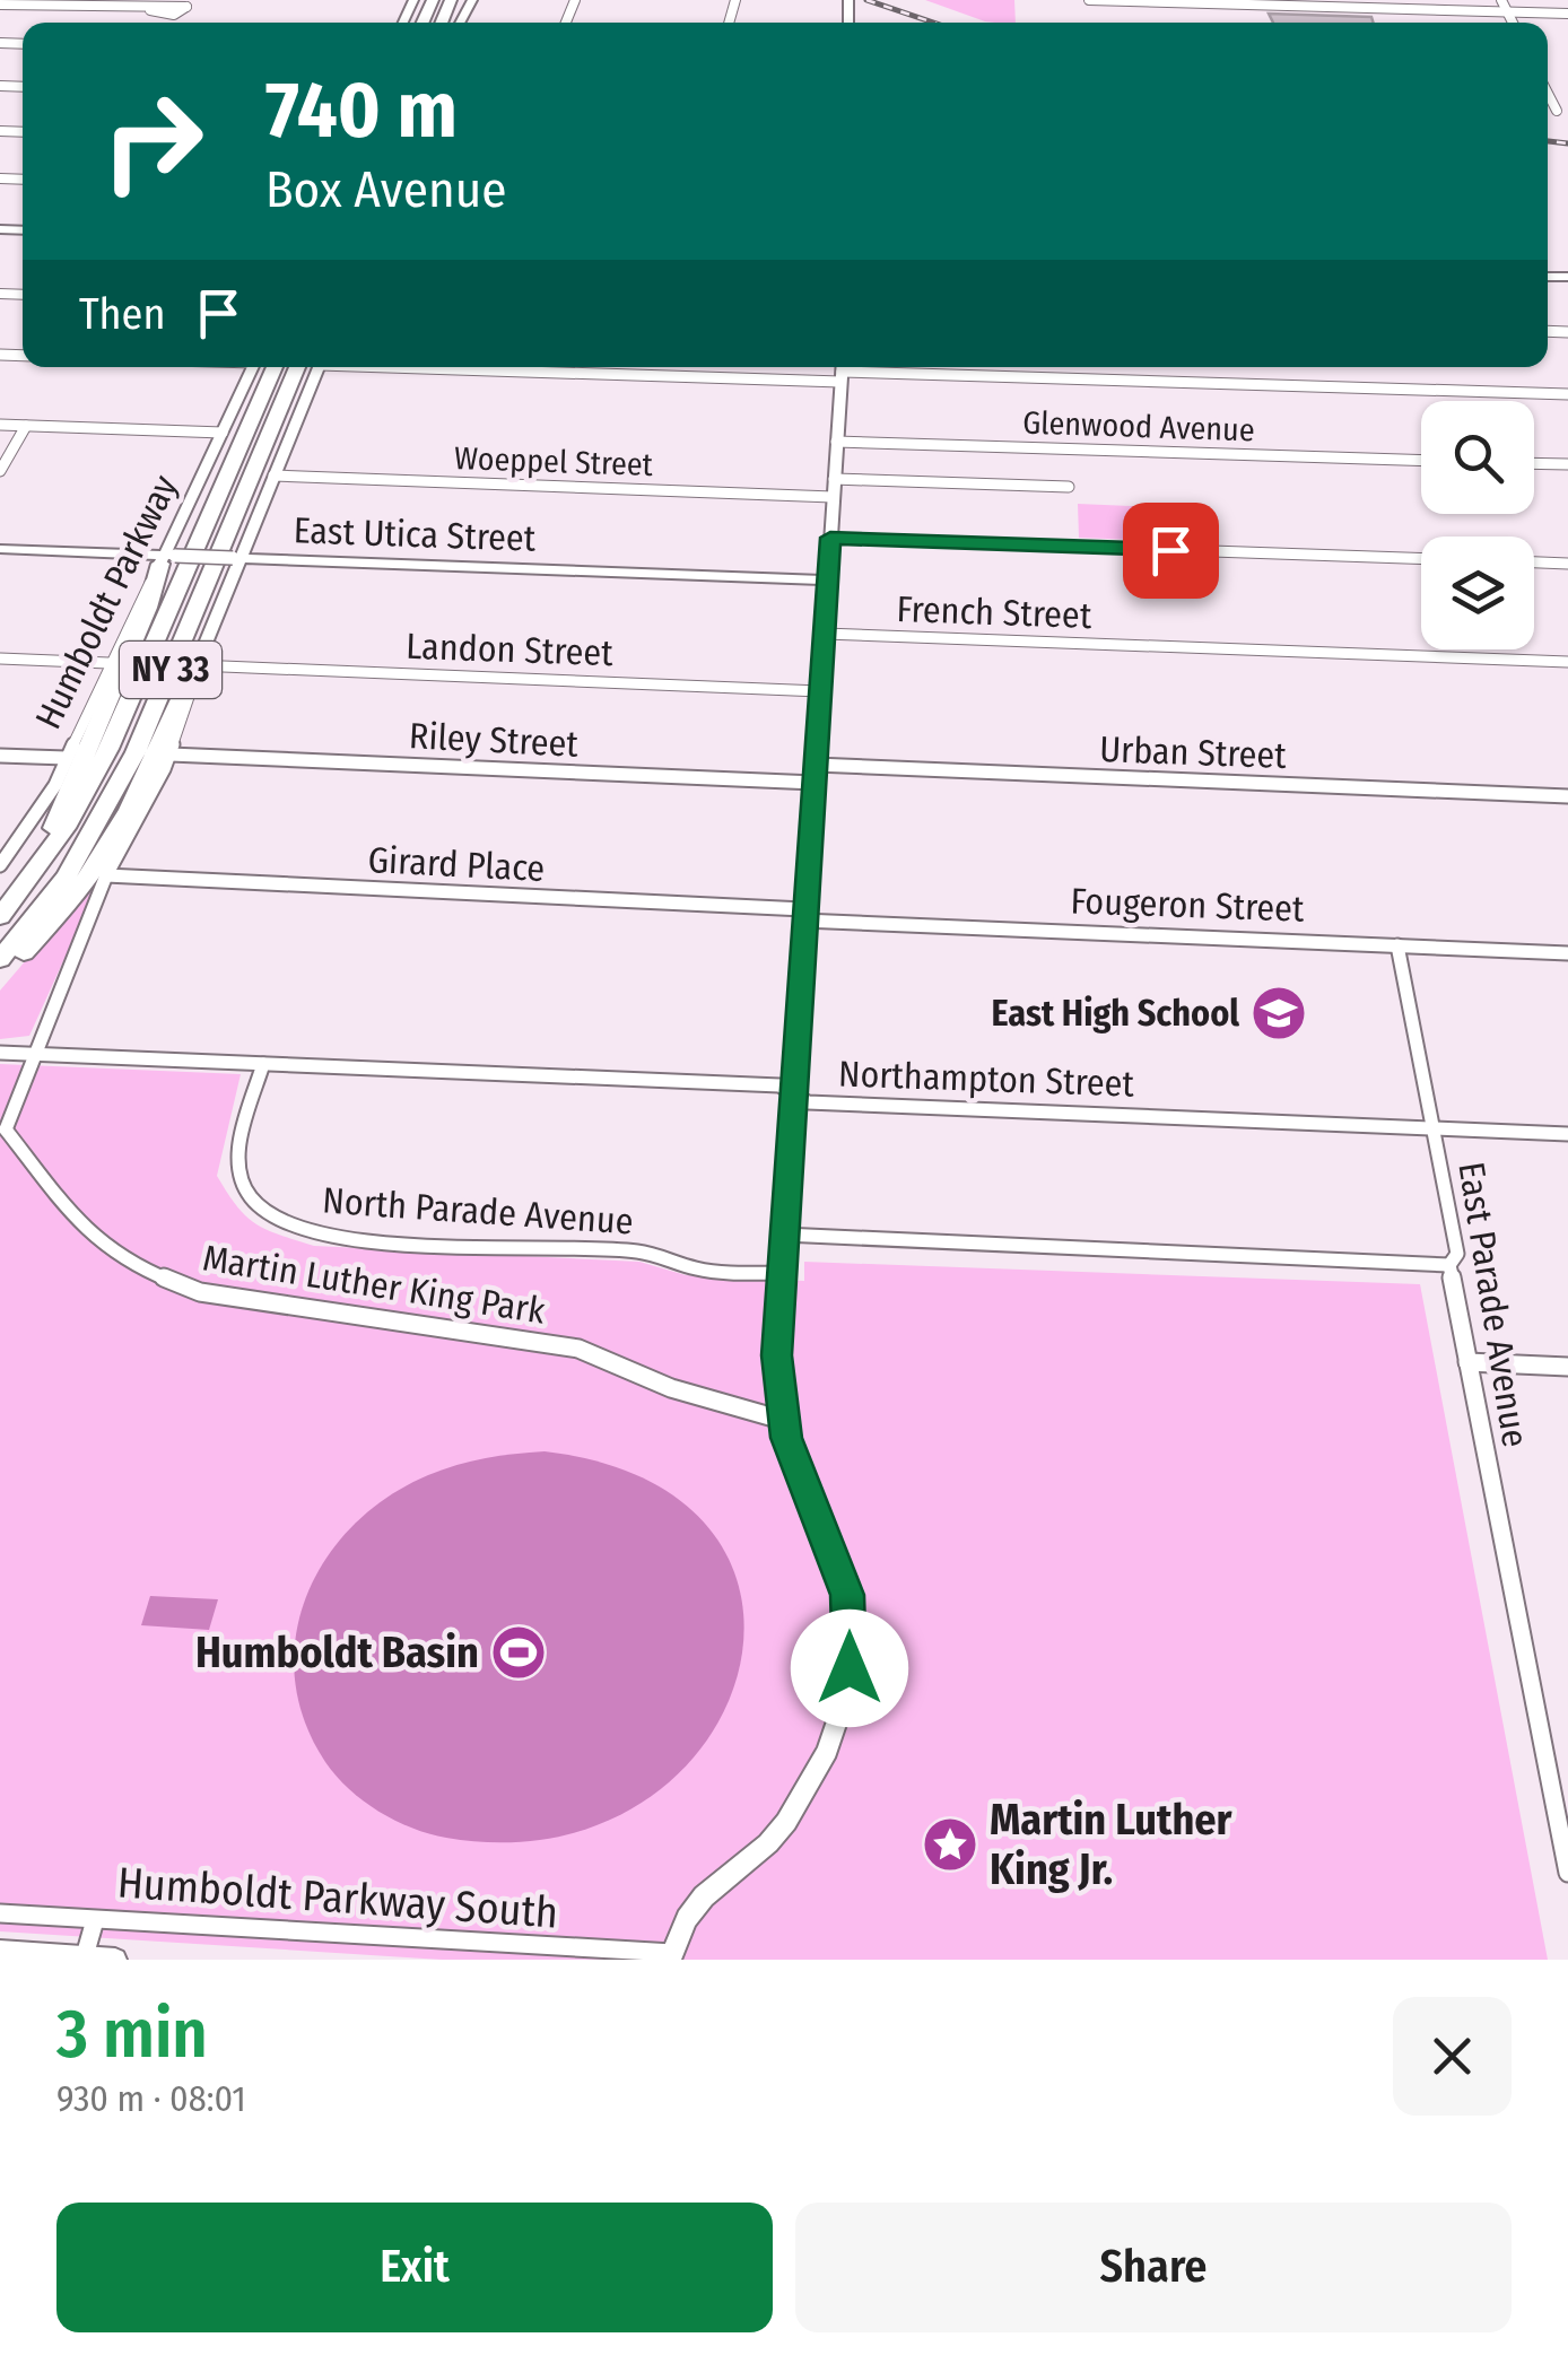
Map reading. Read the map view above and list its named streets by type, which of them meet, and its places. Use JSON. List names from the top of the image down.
{
  "streets": {
    "highway": ["NY 33"],
    "street": [
      "Glenwood Avenue",
      "Woeppel Street",
      "East Utica Street",
      "Humboldt Parkway",
      "French Street",
      "Landon Street",
      "Riley Street",
      "Urban Street",
      "Girard Place",
      "Fougeron Street",
      "Northampton Street",
      "North Parade Avenue",
      "Martin Luther King Park",
      "East Parade Avenue",
      "Humboldt Parkway South"
    ]
  },
  "crossings": [
    ["East Utica Street", "Humboldt Parkway"],
    ["Riley Street", "Urban Street"],
    ["Girard Place", "Fougeron Street"],
    ["Fougeron Street", "East Parade Avenue"],
    ["Northampton Street", "North Parade Avenue"],
    ["Northampton Street", "Martin Luther King Park"],
    ["Northampton Street", "East Parade Avenue"]
  ],
  "places": {
    "school or university": ["East High School"],
    "sports": ["Humboldt Basin"],
    "place": ["Martin Luther King Jr."]
  },
  "page": {
    "turn": ["740 m", "Box Avenue"],
    "then": "Then",
    "heading": ["3 min", "930 m · 08:01"],
    "buttons": ["Exit", "Share"]
  }
}
